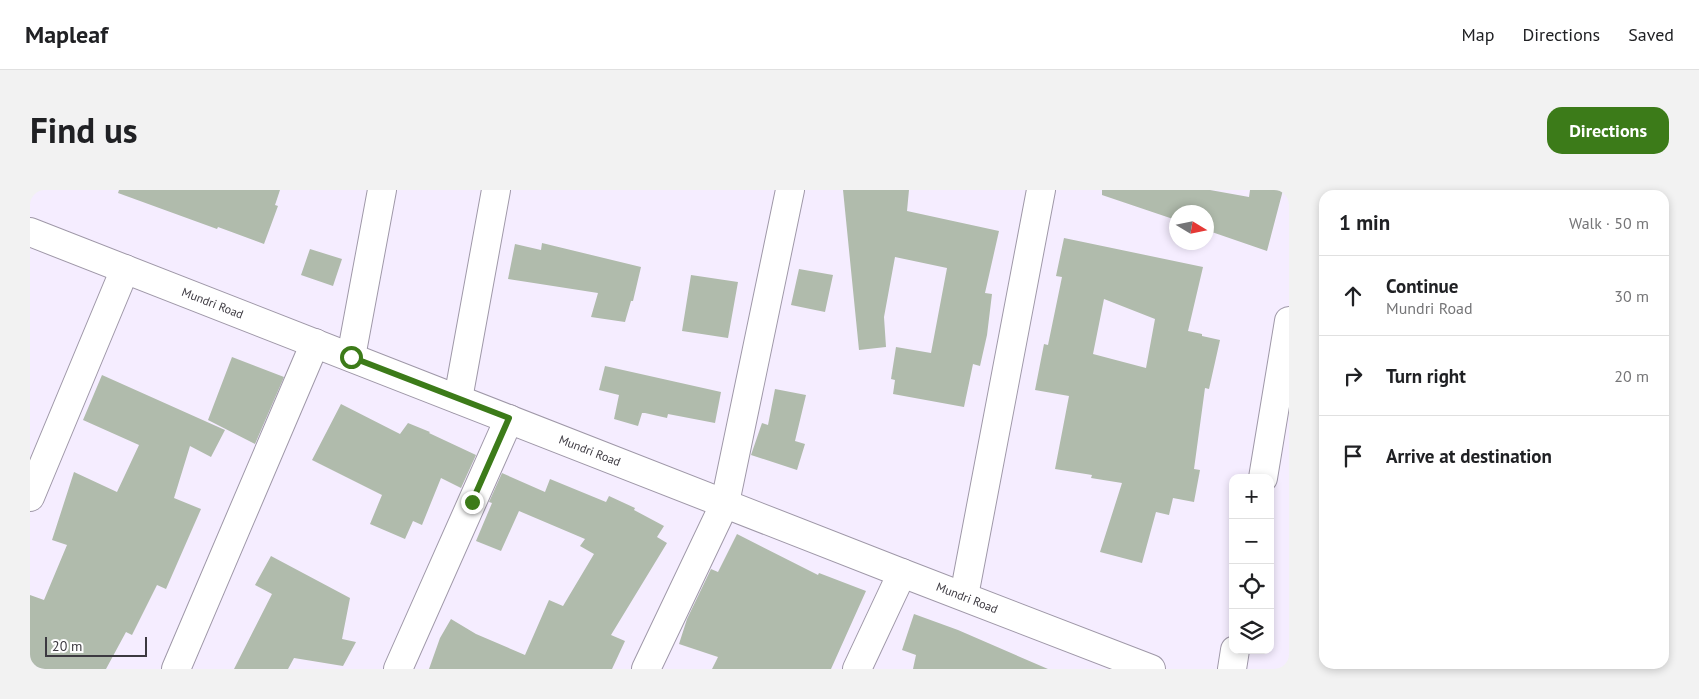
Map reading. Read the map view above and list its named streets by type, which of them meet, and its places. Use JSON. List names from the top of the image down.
{
  "streets": {
    "street": ["Mundri Road"]
  },
  "scale_bar": "20 m",
  "north": "right",
  "page": {
    "header": "Mapleaf",
    "nav": ["Map", "Directions", "Saved"],
    "title": "Find us",
    "buttons": "Directions",
    "heading": ["1 min", "Walk · 50 m"],
    "list": [
      ["Continue", "Mundri Road", "30 m"],
      ["Turn right", "20 m"],
      "Arrive at destination"
    ],
    "map_buttons": ["+", "−"],
    "scale": "20 m"
  }
}
